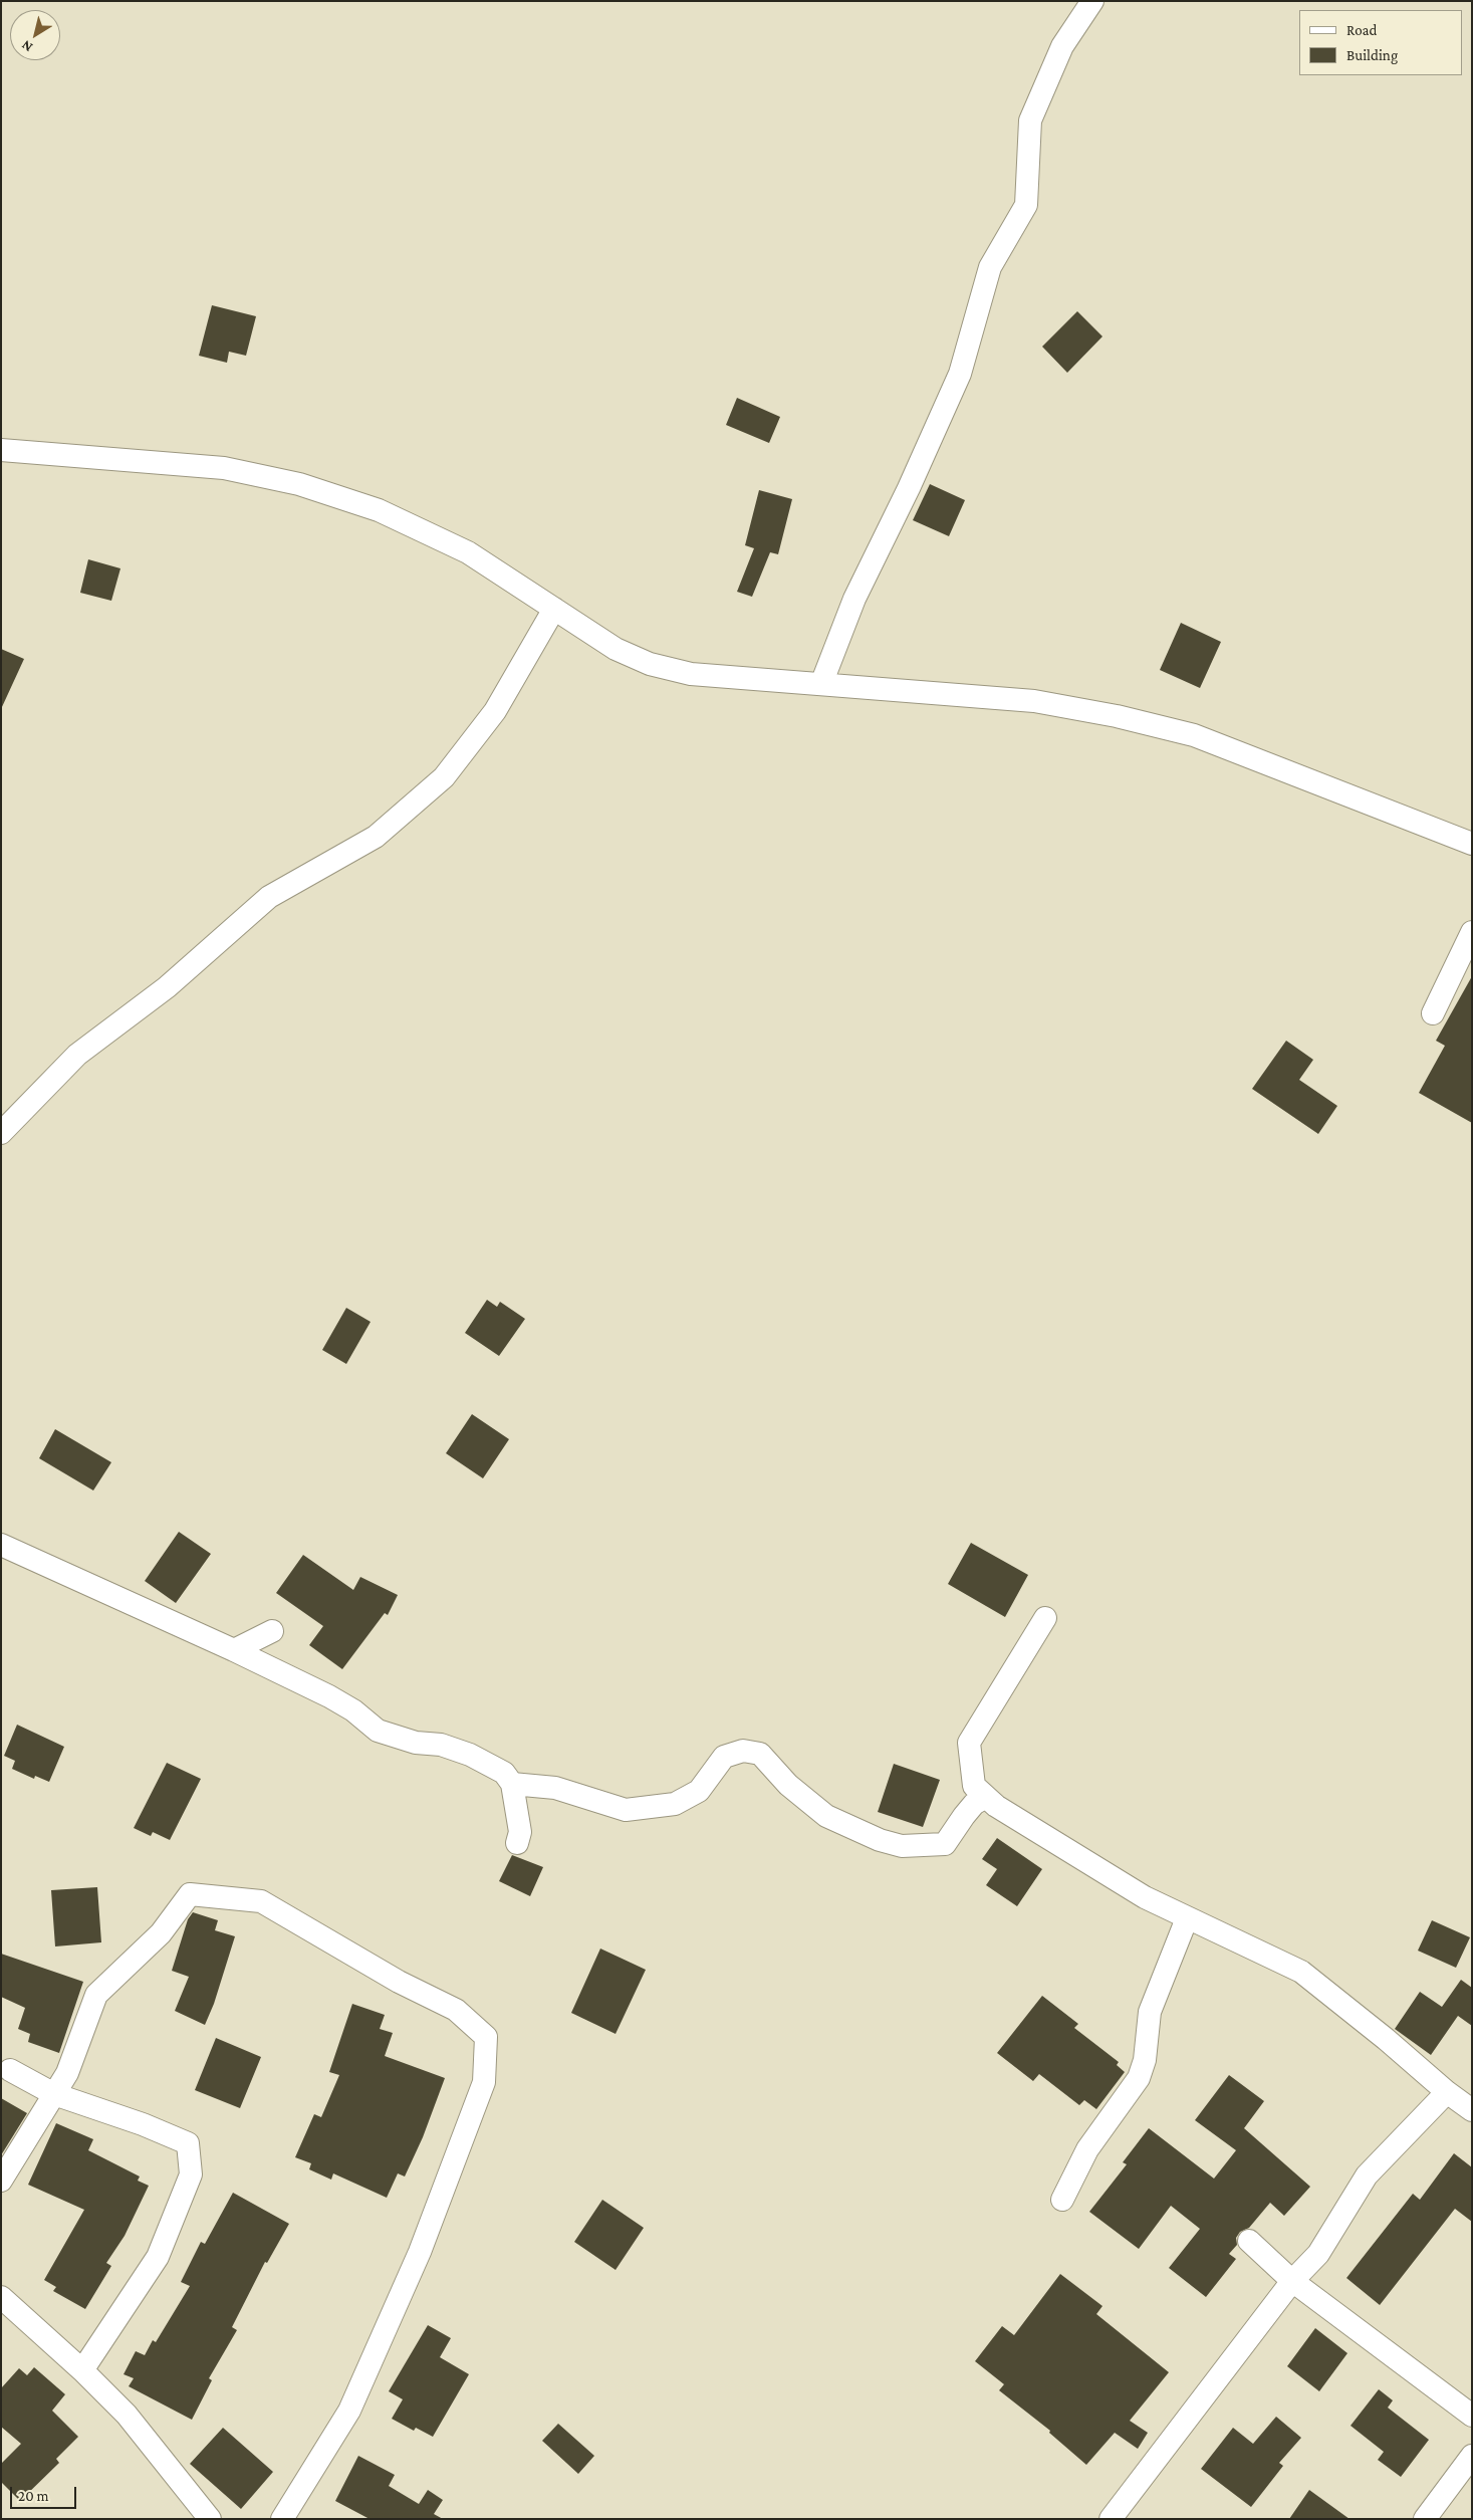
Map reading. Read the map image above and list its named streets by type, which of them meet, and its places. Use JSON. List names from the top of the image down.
{
  "legend": ["Road", "Building"],
  "scale_bar": "20 m",
  "north": "bottom left"
}
